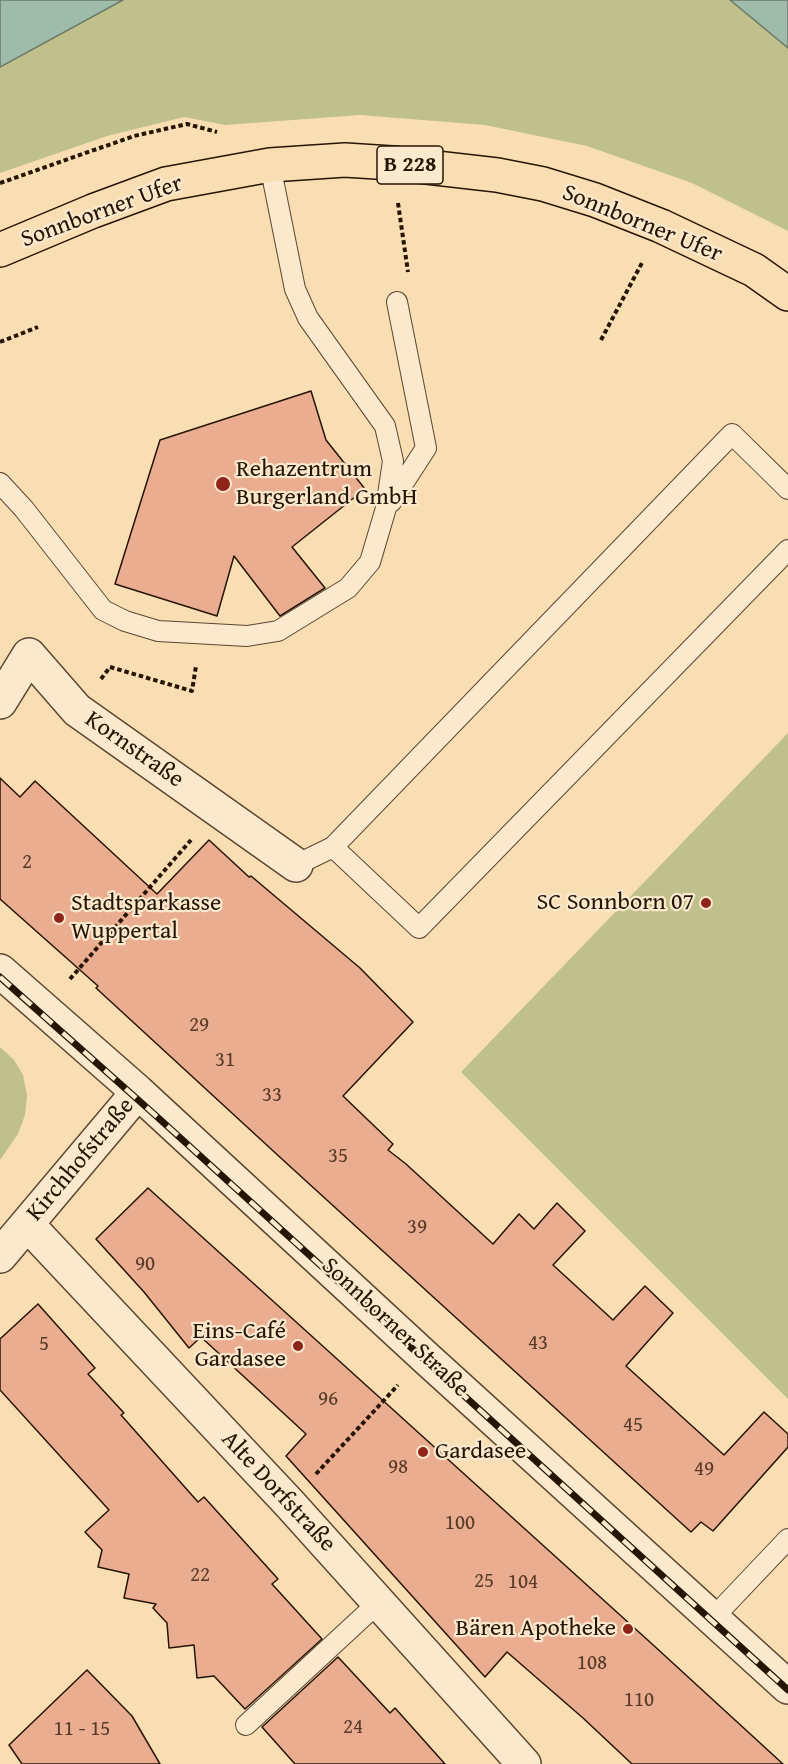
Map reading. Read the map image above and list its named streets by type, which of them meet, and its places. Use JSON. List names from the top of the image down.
{
  "streets": {
    "main road": ["B 228", "Sonnborner Ufer"],
    "street": [
      "Kornstraße",
      "Kirchhofstraße",
      "Sonnborner Straße",
      "Alte Dorfstraße"
    ]
  },
  "crossings": [
    ["Kirchhofstraße", "Sonnborner Straße"],
    ["Kirchhofstraße", "Alte Dorfstraße"]
  ],
  "places": [
    "Rehazentrum Burgerland GmbH",
    "SC Sonnborn 07",
    "Stadtsparkasse Wuppertal",
    "Eins-Café Gardasee",
    "Gardasee",
    "Bären Apotheke"
  ],
  "house_numbers": [
    "2",
    "29",
    "31",
    "33",
    "35",
    "39",
    "90",
    "43",
    "5",
    "96",
    "45",
    "98",
    "49",
    "100",
    "22",
    "25",
    "104",
    "108",
    "110",
    "24",
    "11 - 15"
  ]
}
